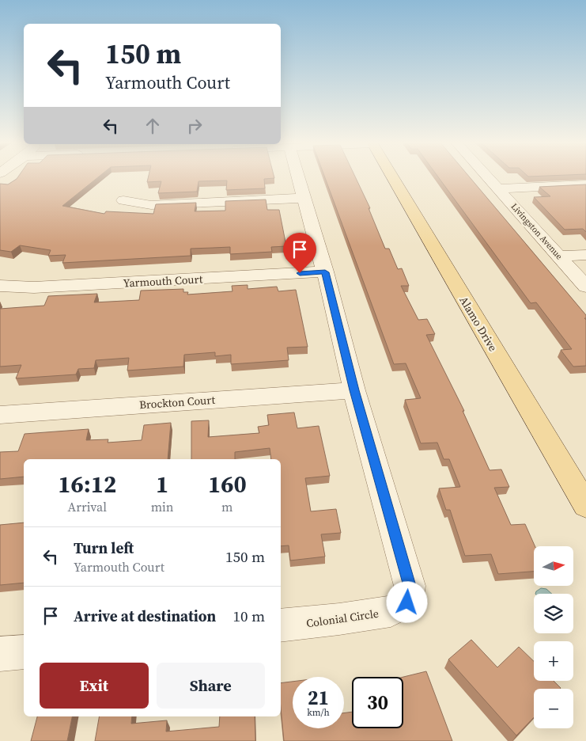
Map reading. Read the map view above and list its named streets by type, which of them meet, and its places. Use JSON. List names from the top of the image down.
{
  "streets": {
    "main road": ["Alamo Drive"],
    "street": [
      "Livingston Avenue",
      "Yarmouth Court",
      "Brockton Court",
      "Colonial Circle"
    ]
  },
  "crossings": [
    ["Yarmouth Court", "Colonial Circle"],
    ["Brockton Court", "Colonial Circle"]
  ],
  "north": "right",
  "page": {
    "turn": ["150 m", "Yarmouth Court"],
    "eta": [
      "16:12",
      "Arrival",
      "1",
      "min",
      "160",
      "m"
    ],
    "list": [
      {
        "name": "Turn left",
        "note": "Yarmouth Court",
        "value": "150 m"
      },
      {
        "name": "Arrive at destination",
        "value": "10 m"
      }
    ],
    "map_buttons": ["+", "−"],
    "buttons": ["Exit", "Share"],
    "speed": "21 km/h",
    "limit": "30"
  }
}
